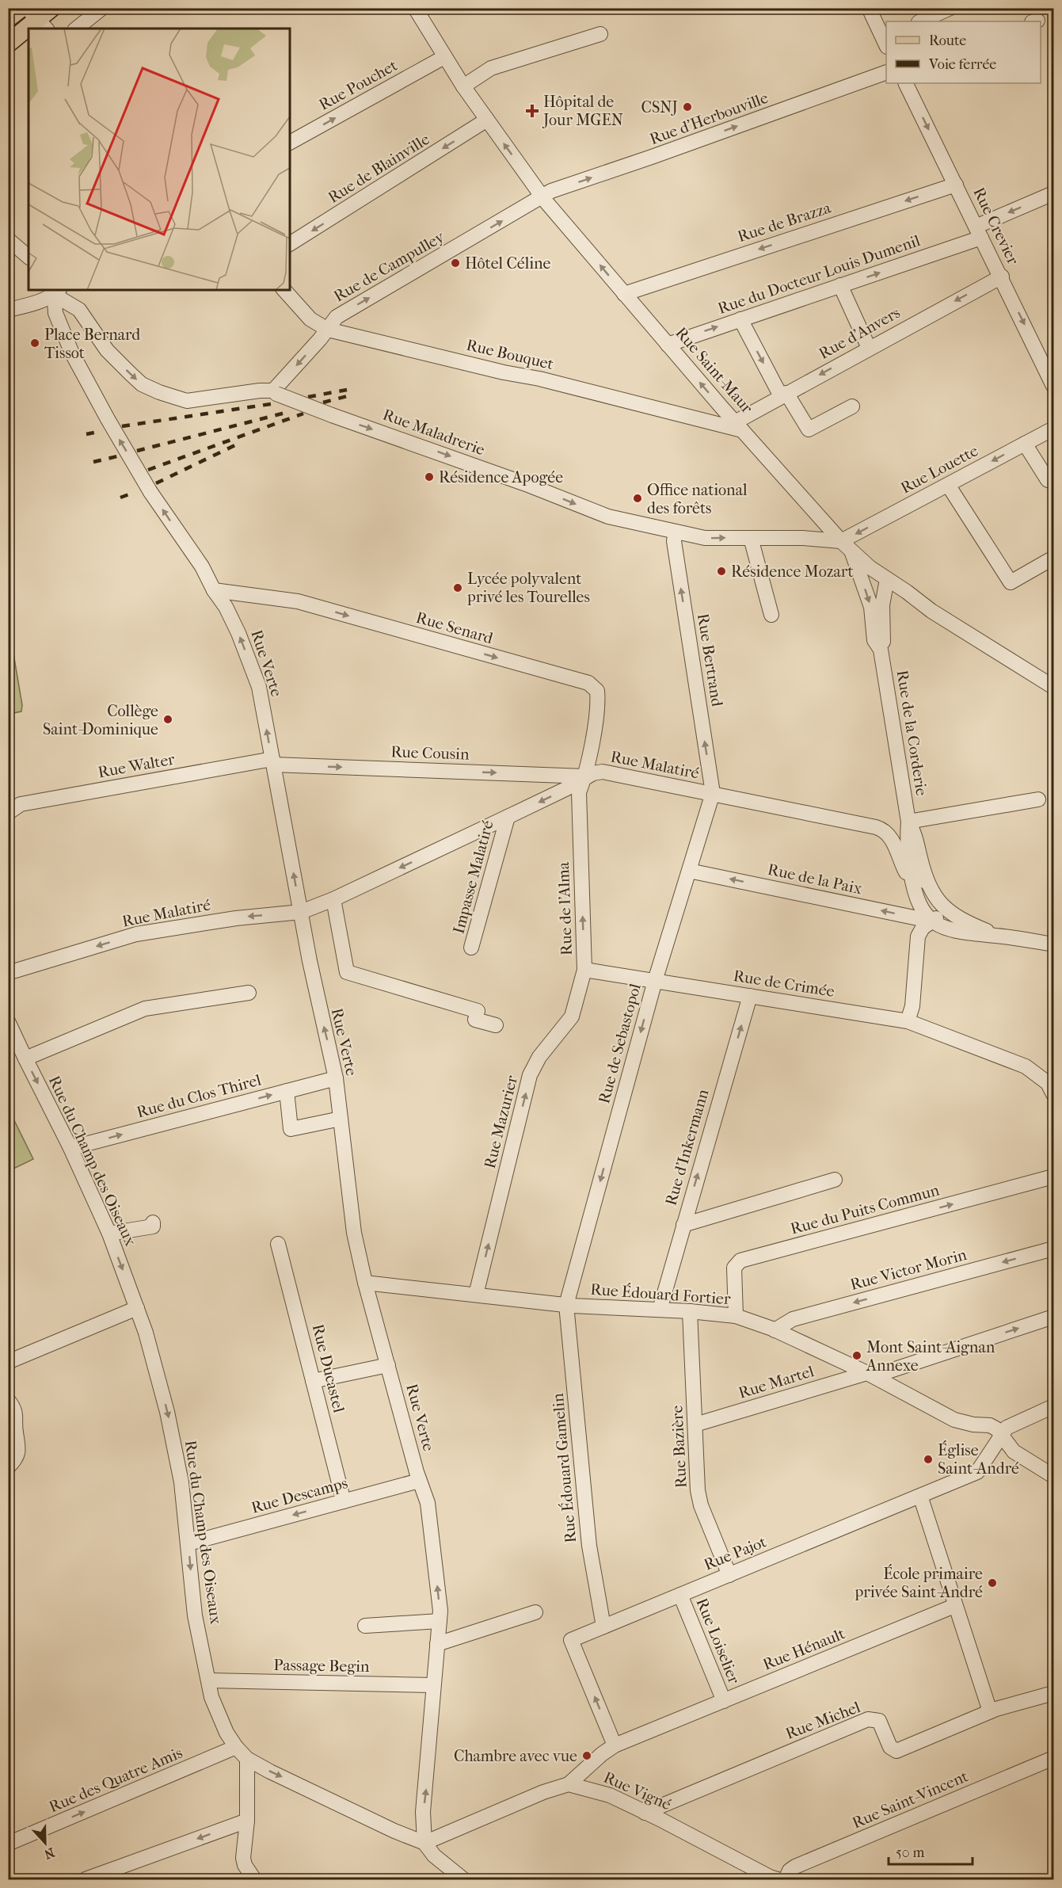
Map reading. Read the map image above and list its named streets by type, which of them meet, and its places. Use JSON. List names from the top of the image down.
{
  "streets": {
    "street": [
      "Rue Pouchet",
      "Rue d'Herbouville",
      "Rue de Blainville",
      "Rue de Brazza",
      "Rue Crevier",
      "Rue de Campulley",
      "Rue du Docteur Louis Dumenil",
      "Rue d'Anvers",
      "Rue Bouquet",
      "Rue Saint-Maur",
      "Rue Maladrerie",
      "Rue Louette",
      "Rue Senard",
      "Rue Bertrand",
      "Rue Verte",
      "Rue de la Corderie",
      "Rue Cousin",
      "Rue Malatiré",
      "Rue Walter",
      "Impasse Malatiré",
      "Rue de la Paix",
      "Rue de l'Alma",
      "Rue de Crimée",
      "Rue de Sebastopol",
      "Rue du Clos Thirel",
      "Rue Mazurier",
      "Rue d'Inkermann",
      "Rue du Champ des Oiseaux",
      "Rue du Puits Commun",
      "Rue Victor Morin",
      "Rue Édouard Fortier",
      "Rue Ducastel",
      "Rue Martel",
      "Rue Bazière",
      "Rue Édouard Gamelin",
      "Rue Descamps",
      "Rue Pajot",
      "Rue Loiselier",
      "Rue Hénault",
      "Passage Begin",
      "Rue Michel",
      "Rue des Quatre Amis",
      "Rue Vigné",
      "Rue Saint-Vincent"
    ]
  },
  "crossings": [
    ["Rue Pouchet", "Rue Saint-Maur"],
    ["Rue d'Herbouville", "Rue de Campulley"],
    ["Rue d'Herbouville", "Rue Saint-Maur"],
    ["Rue de Blainville", "Rue Saint-Maur"],
    ["Rue de Brazza", "Rue Crevier"],
    ["Rue de Brazza", "Rue Saint-Maur"],
    ["Rue Crevier", "Rue du Docteur Louis Dumenil"],
    ["Rue Crevier", "Rue d'Anvers"],
    ["Rue de Campulley", "Rue Bouquet"],
    ["Rue de Campulley", "Rue Saint-Maur"],
    ["Rue de Campulley", "Rue Maladrerie"],
    ["Rue du Docteur Louis Dumenil", "Rue Saint-Maur"],
    ["Rue d'Anvers", "Rue Bouquet"],
    ["Rue d'Anvers", "Rue Saint-Maur"],
    ["Rue Bouquet", "Rue Saint-Maur"],
    ["Rue Saint-Maur", "Rue Maladrerie"],
    ["Rue Saint-Maur", "Rue Louette"],
    ["Rue Saint-Maur", "Rue de la Corderie"],
    ["Rue Maladrerie", "Rue Louette"],
    ["Rue Maladrerie", "Rue Bertrand"],
    ["Rue Maladrerie", "Rue Verte"],
    ["Rue Senard", "Rue Verte"],
    ["Rue Senard", "Rue Cousin"],
    ["Rue Senard", "Rue Malatiré"],
    ["Rue Senard", "Rue de l'Alma"],
    ["Rue Bertrand", "Rue Malatiré"],
    ["Rue Bertrand", "Rue de Sebastopol"],
    ["Rue Verte", "Rue Cousin"],
    ["Rue Verte", "Rue Malatiré"],
    ["Rue Verte", "Rue Walter"],
    ["Rue Verte", "Rue du Clos Thirel"],
    ["Rue Verte", "Rue du Champ des Oiseaux"],
    ["Rue Verte", "Rue Édouard Fortier"],
    ["Rue Verte", "Rue Descamps"],
    ["Rue Verte", "Passage Begin"],
    ["Rue de la Corderie", "Rue Malatiré"],
    ["Rue de la Corderie", "Rue de la Paix"],
    ["Rue Cousin", "Rue Malatiré"],
    ["Rue Cousin", "Rue Walter"],
    ["Rue Cousin", "Rue de l'Alma"],
    ["Rue Malatiré", "Impasse Malatiré"],
    ["Rue Malatiré", "Rue de l'Alma"],
    ["Rue Malatiré", "Rue de Sebastopol"],
    ["Rue de la Paix", "Rue de Sebastopol"],
    ["Rue de l'Alma", "Rue de Crimée"],
    ["Rue de l'Alma", "Rue de Sebastopol"],
    ["Rue de l'Alma", "Rue Mazurier"],
    ["Rue de Crimée", "Rue de Sebastopol"],
    ["Rue de Crimée", "Rue d'Inkermann"],
    ["Rue de Sebastopol", "Rue Édouard Fortier"],
    ["Rue de Sebastopol", "Rue Édouard Gamelin"],
    ["Rue du Clos Thirel", "Rue du Champ des Oiseaux"],
    ["Rue Mazurier", "Rue Édouard Fortier"],
    ["Rue d'Inkermann", "Rue Édouard Fortier"],
    ["Rue du Champ des Oiseaux", "Rue Descamps"],
    ["Rue du Champ des Oiseaux", "Passage Begin"],
    ["Rue du Champ des Oiseaux", "Rue des Quatre Amis"],
    ["Rue du Puits Commun", "Rue Édouard Fortier"],
    ["Rue Victor Morin", "Rue Édouard Fortier"],
    ["Rue Édouard Fortier", "Rue Martel"],
    ["Rue Édouard Fortier", "Rue Bazière"],
    ["Rue Édouard Fortier", "Rue Édouard Gamelin"],
    ["Rue Édouard Fortier", "Rue Pajot"],
    ["Rue Ducastel", "Rue Descamps"],
    ["Rue Martel", "Rue Bazière"],
    ["Rue Bazière", "Rue Pajot"],
    ["Rue Édouard Gamelin", "Rue Pajot"],
    ["Rue Pajot", "Rue Loiselier"],
    ["Rue Pajot", "Rue Hénault"],
    ["Rue Loiselier", "Rue Hénault"],
    ["Rue Hénault", "Rue Vigné"],
    ["Rue Michel", "Rue Vigné"]
  ],
  "one_way": [
    "Rue Pouchet",
    "Rue d'Herbouville",
    "Rue de Blainville",
    "Rue de Brazza",
    "Rue Crevier",
    "Rue d'Anvers",
    "Rue Saint-Maur",
    "Rue Maladrerie",
    "Rue Louette",
    "Rue Senard",
    "Rue Bertrand",
    "Rue Verte",
    "Rue Cousin",
    "Rue de la Paix",
    "Rue de l'Alma",
    "Rue de Sebastopol",
    "Rue Mazurier",
    "Rue d'Inkermann",
    "Rue du Champ des Oiseaux",
    "Rue Descamps"
  ],
  "places": {
    "other": [
      "CSNJ",
      "Hôtel Céline",
      "Place Bernard Tissot",
      "Résidence Apogée",
      "Office national des forêts",
      "Résidence Mozart",
      "Lycée polyvalent privé les Tourelles",
      "Collège Saint-Dominique",
      "Mont Saint-Aignan Annexe",
      "Église Saint-André",
      "École primaire privée Saint-André",
      "Chambre avec vue"
    ],
    "health": ["Hôpital de Jour MGEN"]
  },
  "legend": ["Route", "Voie ferrée"],
  "scale_bar": "50 m",
  "north": "bottom"
}
